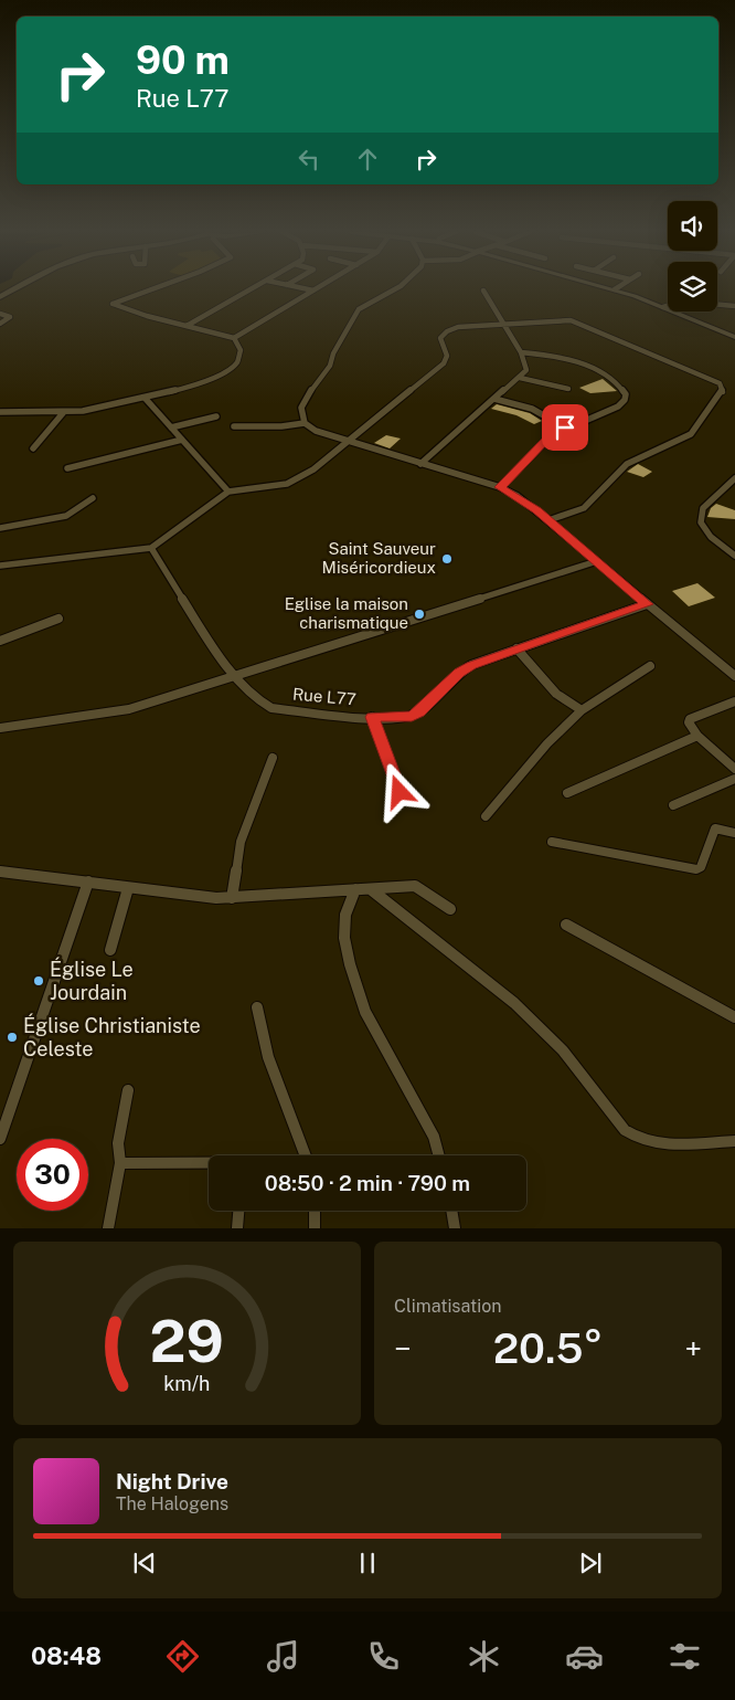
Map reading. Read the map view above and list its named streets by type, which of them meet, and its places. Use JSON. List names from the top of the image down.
{
  "streets": {
    "street": ["Rue L77"]
  },
  "places": [
    "Saint Sauveur Miséricordieux",
    "Eglise la maison charismatique",
    "Église Le Jourdain",
    "Église Christianiste Celeste"
  ],
  "page": {
    "turn": ["90 m", "Rue L77"],
    "limit": "30",
    "trip": "08:50 · 2 min · 790 m",
    "tile": "Climatisation",
    "heat": ["−", "20.5°", "+"],
    "song": ["Night Drive", "The Halogens"],
    "tabs": "08:48",
    "gauge": ["29", "km/h"]
  }
}
